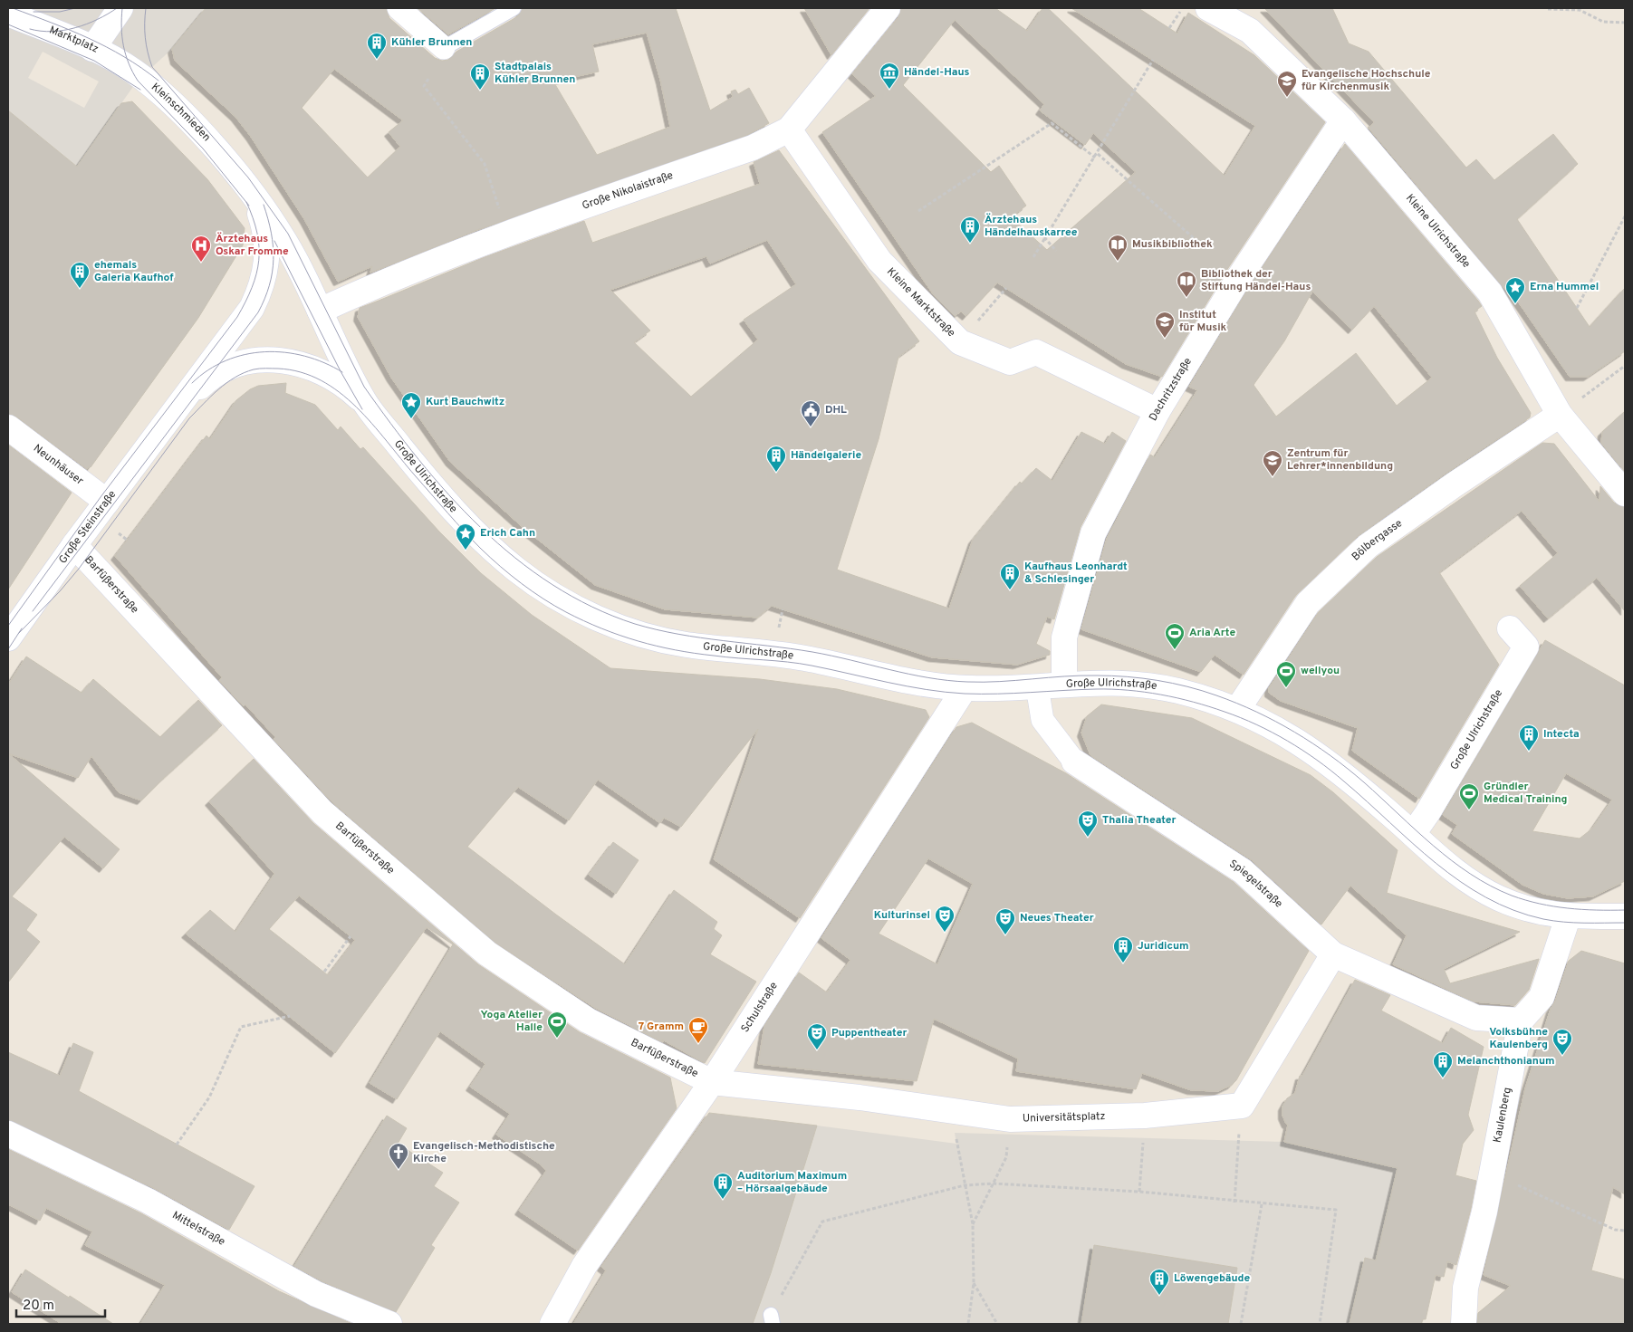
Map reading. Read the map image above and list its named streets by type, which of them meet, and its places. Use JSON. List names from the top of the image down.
{
  "streets": {
    "street": [
      "Marktplatz",
      "Kleinschmieden",
      "Große Nikolaistraße",
      "Kleine Ulrichstraße",
      "Kleine Marktstraße",
      "Dachritzstraße",
      "Neunhäuser",
      "Große Ulrichstraße",
      "Große Steinstraße",
      "Bölbergasse",
      "Barfüßerstraße",
      "Spiegelstraße",
      "Schulstraße",
      "Kaulenberg",
      "Universitätsplatz",
      "Mittelstraße"
    ]
  },
  "crossings": [
    ["Marktplatz", "Kleinschmieden"],
    ["Kleinschmieden", "Große Ulrichstraße"],
    ["Kleinschmieden", "Große Steinstraße"],
    ["Große Nikolaistraße", "Kleine Marktstraße"],
    ["Große Nikolaistraße", "Große Ulrichstraße"],
    ["Kleine Ulrichstraße", "Dachritzstraße"],
    ["Kleine Ulrichstraße", "Bölbergasse"],
    ["Kleine Marktstraße", "Dachritzstraße"],
    ["Dachritzstraße", "Große Ulrichstraße"],
    ["Neunhäuser", "Große Steinstraße"],
    ["Große Ulrichstraße", "Große Steinstraße"],
    ["Große Ulrichstraße", "Bölbergasse"],
    ["Große Ulrichstraße", "Spiegelstraße"],
    ["Große Ulrichstraße", "Schulstraße"],
    ["Große Steinstraße", "Barfüßerstraße"],
    ["Barfüßerstraße", "Schulstraße"],
    ["Barfüßerstraße", "Universitätsplatz"],
    ["Spiegelstraße", "Kaulenberg"],
    ["Schulstraße", "Universitätsplatz"]
  ],
  "places": {
    "building": [
      "Kühler Brunnen",
      "Stadtpalais Kühler Brunnen",
      "Ärztehaus Händelhauskarree",
      "ehemals Galeria Kaufhof",
      "Händelgalerie",
      "Kaufhaus Leonhardt & Schlesinger",
      "Intecta",
      "Juridicum",
      "Melanchthonianum",
      "Auditorium Maximum – Hörsaalgebäude",
      "Löwengebäude"
    ],
    "museum": ["Händel-Haus"],
    "school or university": ["Evangelische Hochschule für Kirchenmusik", "Institut für Musik", "Zentrum für Lehrer*innenbildung"],
    "library": ["Musikbibliothek", "Bibliothek der Stiftung Händel-Haus"],
    "hospital": ["Ärztehaus Oskar Fromme"],
    "place": ["Erna Hummel", "Kurt Bauchwitz", "Erich Cahn"],
    "public building": ["DHL"],
    "sports": [
      "Aria Arte",
      "wellyou",
      "Gründler Medical Training",
      "Yoga Atelier Halle"
    ],
    "theatre": [
      "Thalia Theater",
      "Kulturinsel",
      "Neues Theater",
      "Puppentheater",
      "Volksbühne Kaulenberg"
    ],
    "cafe": ["7 Gramm"],
    "church": ["Evangelisch-Methodistische Kirche"]
  },
  "scale_bar": "20 m"
}
